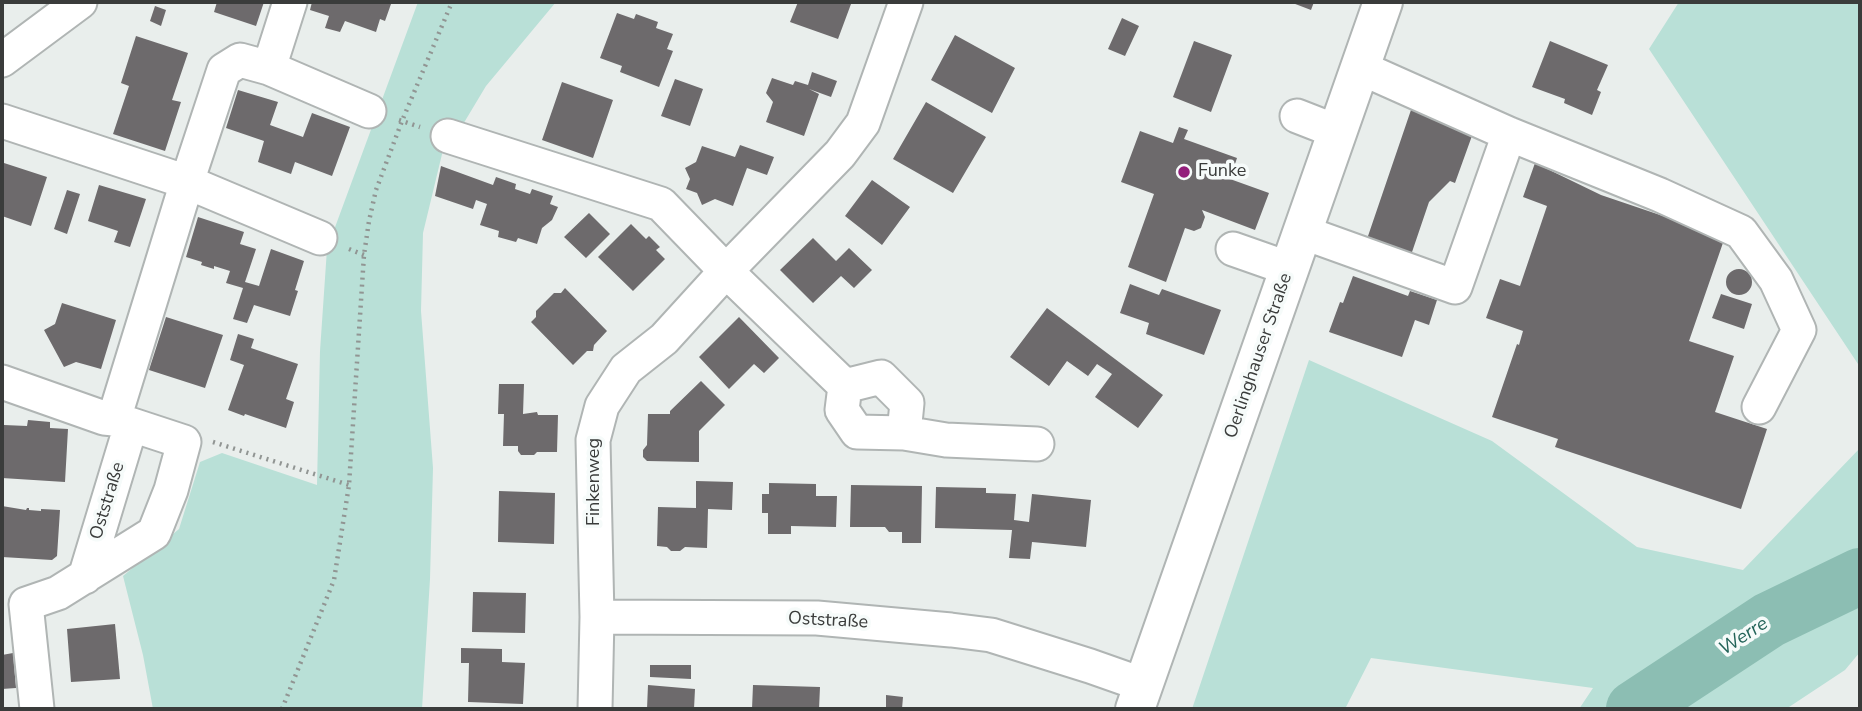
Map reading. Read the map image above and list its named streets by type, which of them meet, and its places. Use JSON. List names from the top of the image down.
{
  "streets": {
    "main road": ["Oerlinghauser Straße"],
    "street": ["Finkenweg", "Oststraße"]
  },
  "crossings": [
    ["Oerlinghauser Straße", "Oststraße"],
    ["Finkenweg", "Oststraße"]
  ],
  "water": ["Werre"],
  "places": ["Funke"]
}
